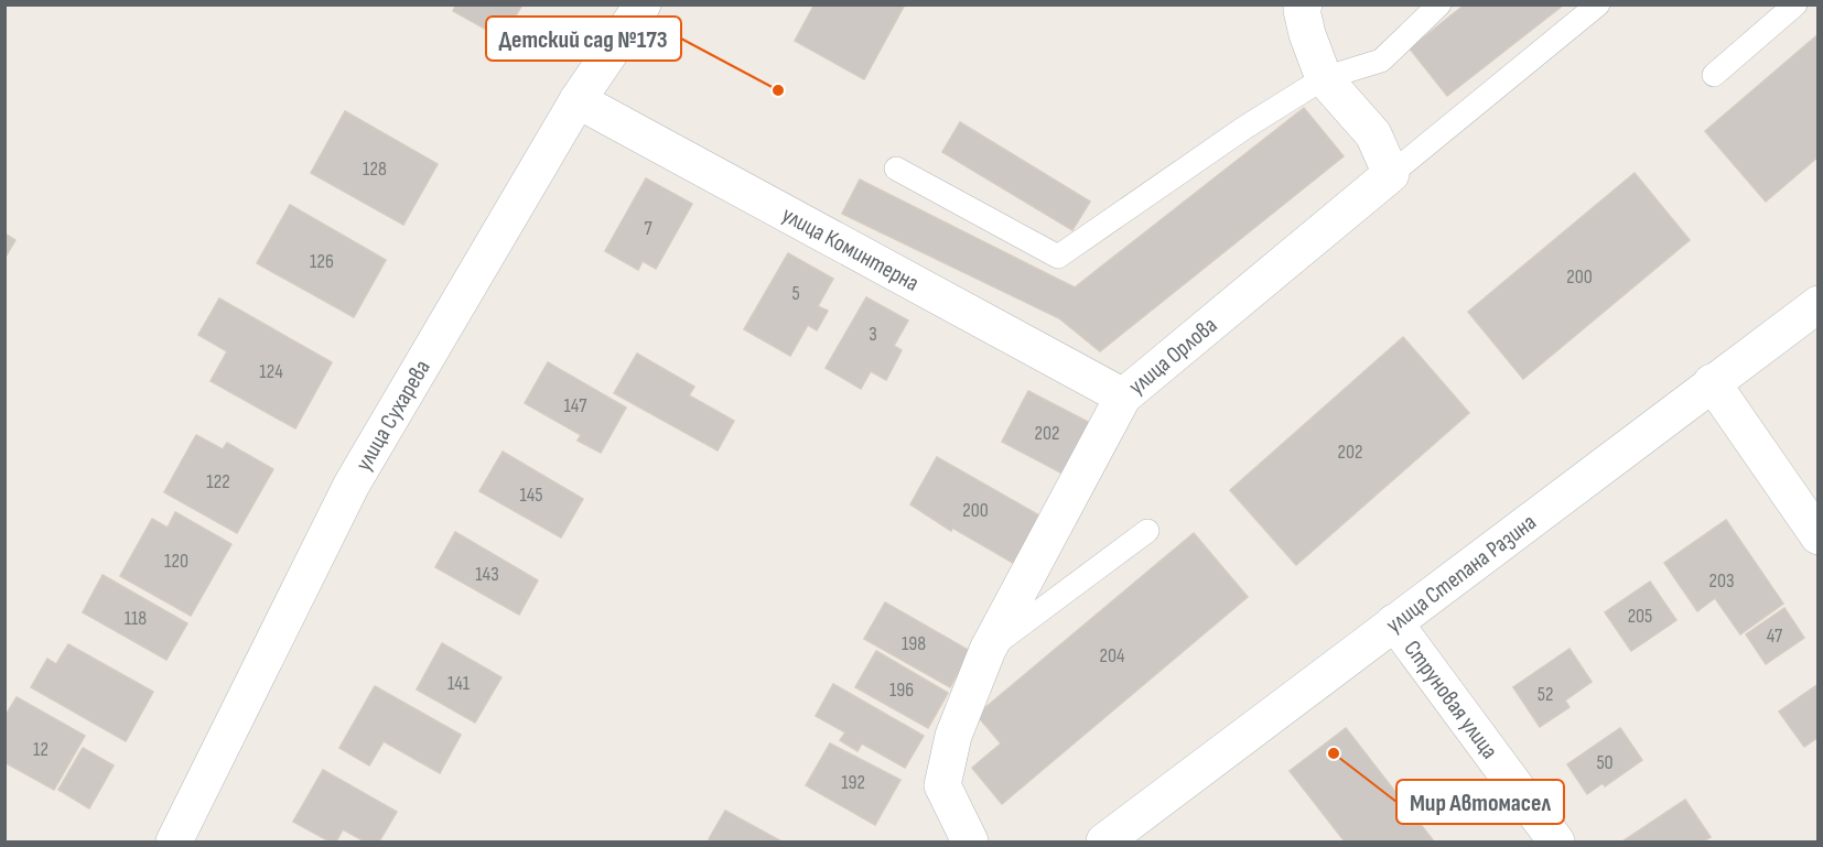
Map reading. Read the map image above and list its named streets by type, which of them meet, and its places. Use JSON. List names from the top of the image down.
{
  "streets": {
    "street": [
      "улица Коминтерна",
      "улица Орлова",
      "улица Сухарева",
      "улица Степана Разина",
      "Струновая улица"
    ]
  },
  "crossings": [
    ["улица Коминтерна", "улица Орлова"],
    ["улица Коминтерна", "улица Сухарева"],
    ["улица Степана Разина", "Струновая улица"]
  ],
  "places": ["Детский сад №173", "Мир Автомасел"],
  "house_numbers": [
    "128",
    "7",
    "126",
    "200",
    "5",
    "3",
    "124",
    "147",
    "202",
    "202",
    "122",
    "145",
    "200",
    "120",
    "143",
    "203",
    "205",
    "118",
    "47",
    "198",
    "204",
    "141",
    "196",
    "52",
    "12",
    "50",
    "192"
  ]
}
